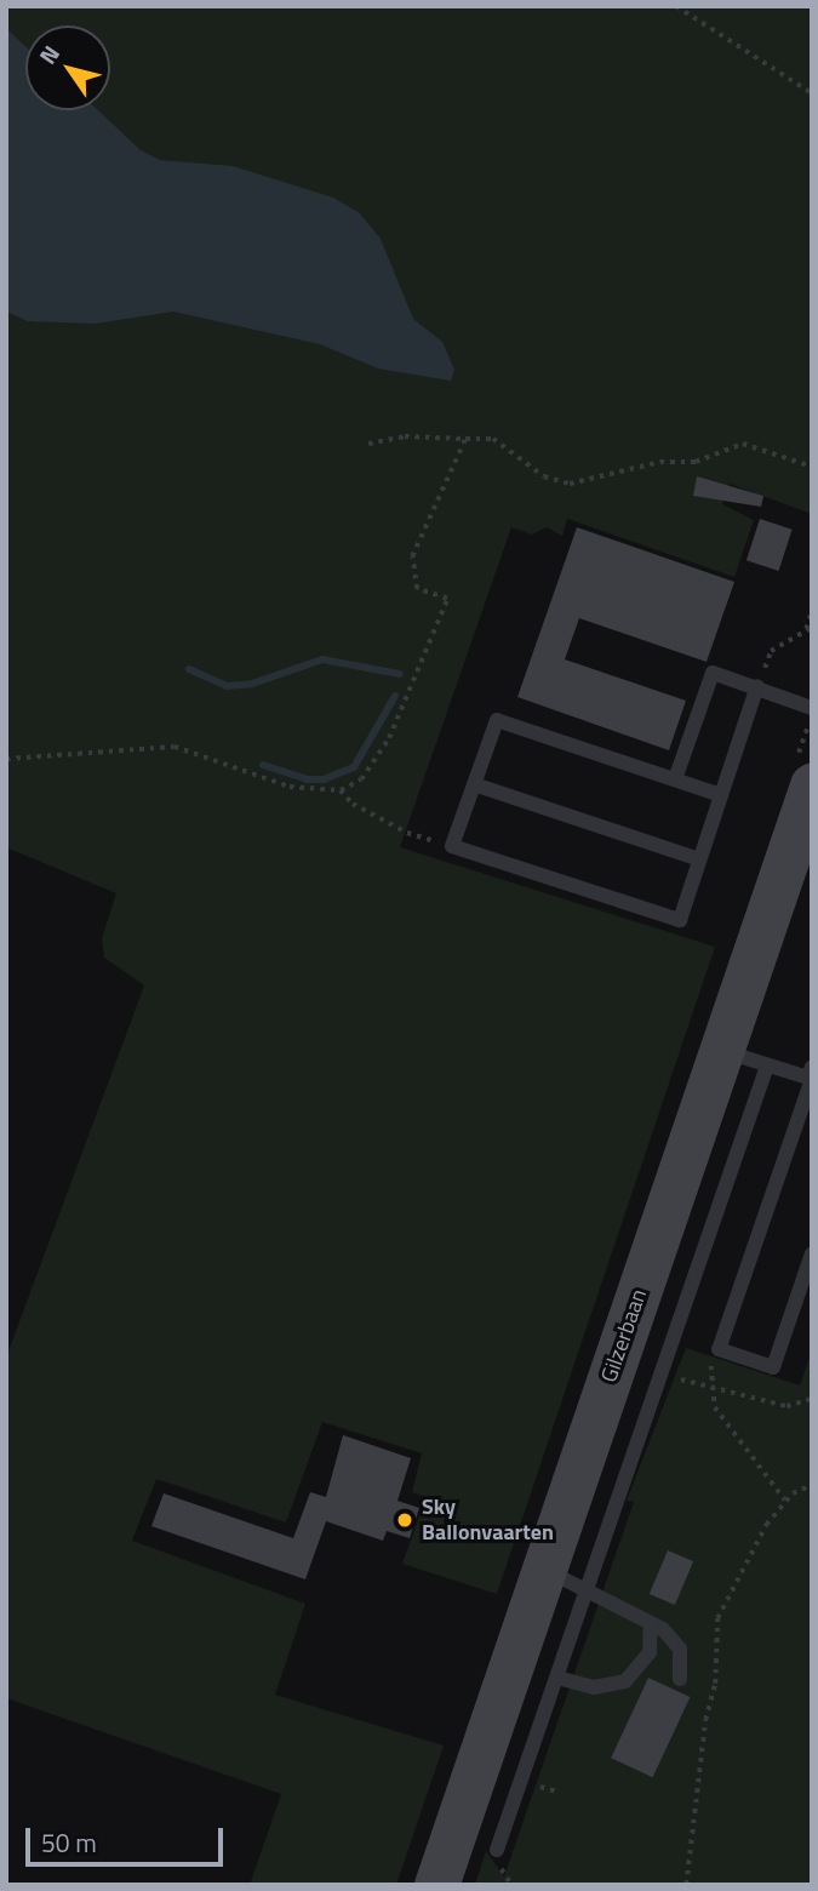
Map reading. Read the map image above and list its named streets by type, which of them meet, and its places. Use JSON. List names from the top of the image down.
{
  "streets": {
    "street": ["Gilzerbaan"]
  },
  "places": ["Sky Ballonvaarten"],
  "scale_bar": "50 m",
  "north": "top left"
}
